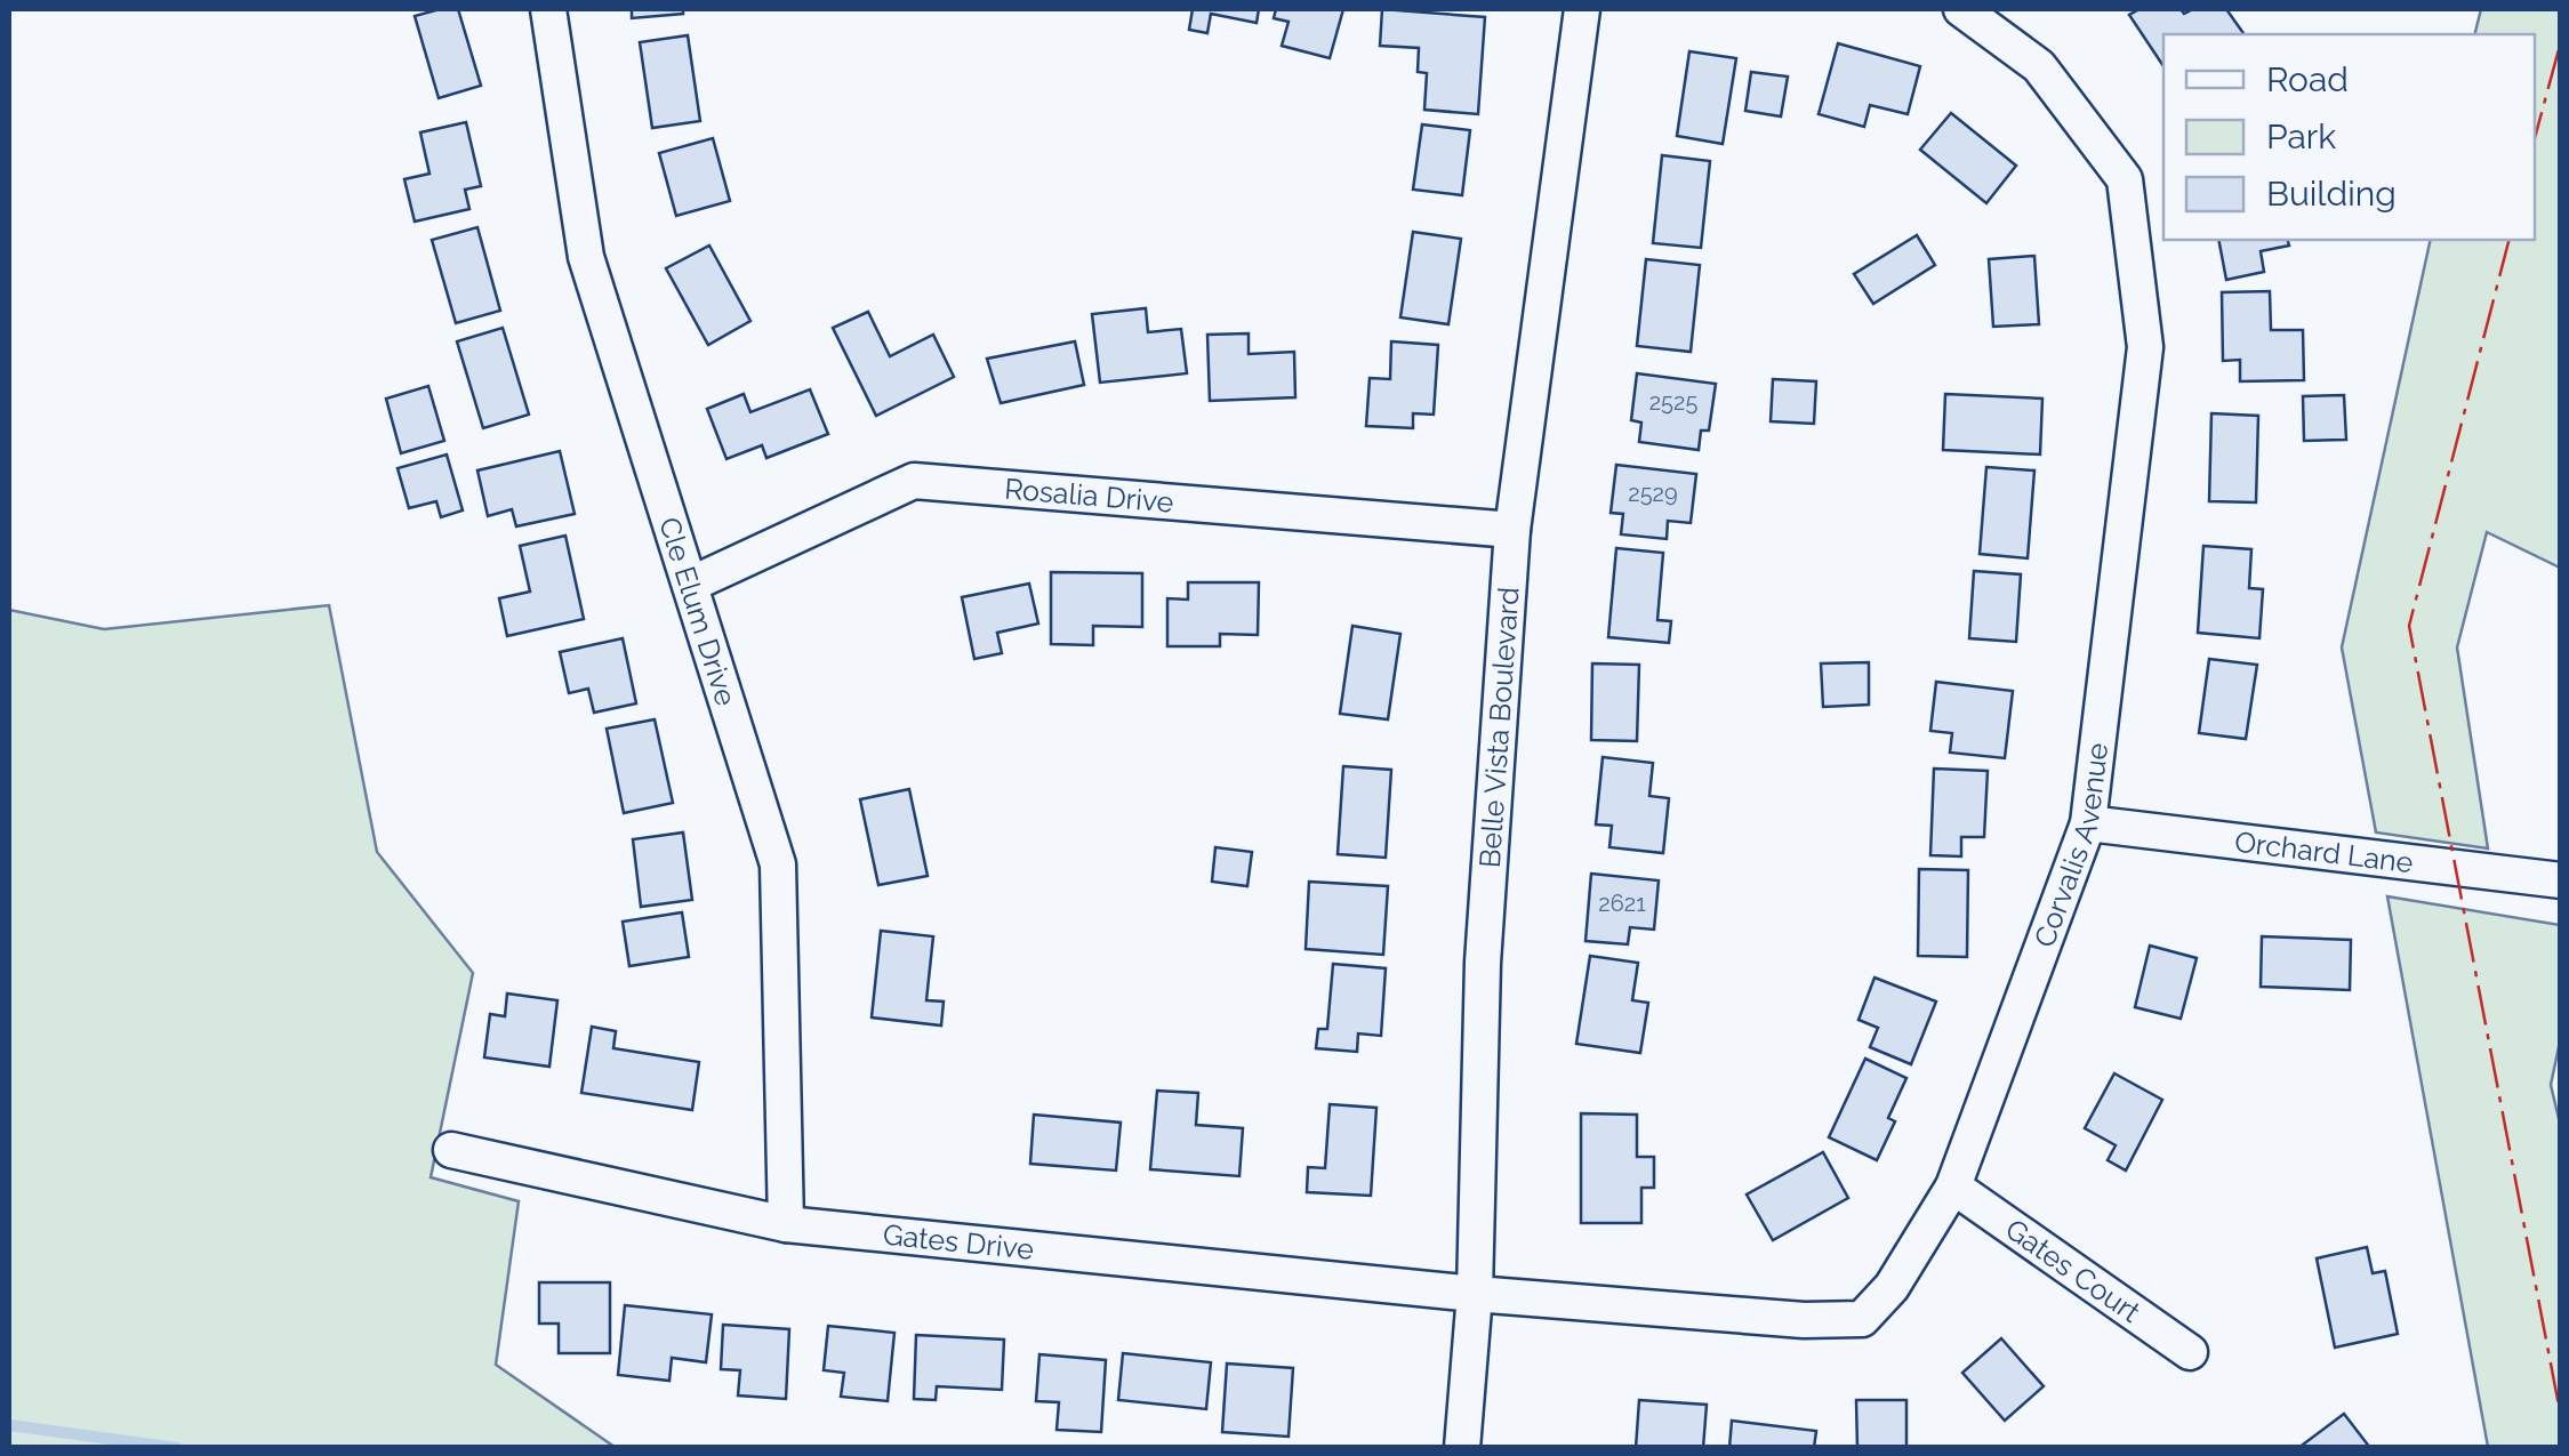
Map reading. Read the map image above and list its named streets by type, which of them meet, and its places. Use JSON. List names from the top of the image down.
{
  "streets": {
    "street": [
      "Rosalia Drive",
      "Cle Elum Drive",
      "Belle Vista Boulevard",
      "Corvalis Avenue",
      "Orchard Lane",
      "Gates Drive",
      "Gates Court"
    ]
  },
  "crossings": [
    ["Rosalia Drive", "Cle Elum Drive"],
    ["Rosalia Drive", "Belle Vista Boulevard"],
    ["Cle Elum Drive", "Gates Drive"],
    ["Belle Vista Boulevard", "Corvalis Avenue"],
    ["Belle Vista Boulevard", "Gates Drive"],
    ["Corvalis Avenue", "Orchard Lane"],
    ["Corvalis Avenue", "Gates Drive"],
    ["Corvalis Avenue", "Gates Court"]
  ],
  "house_numbers": ["2525", "2529", "2621"],
  "legend": ["Road", "Park", "Building"]
}
